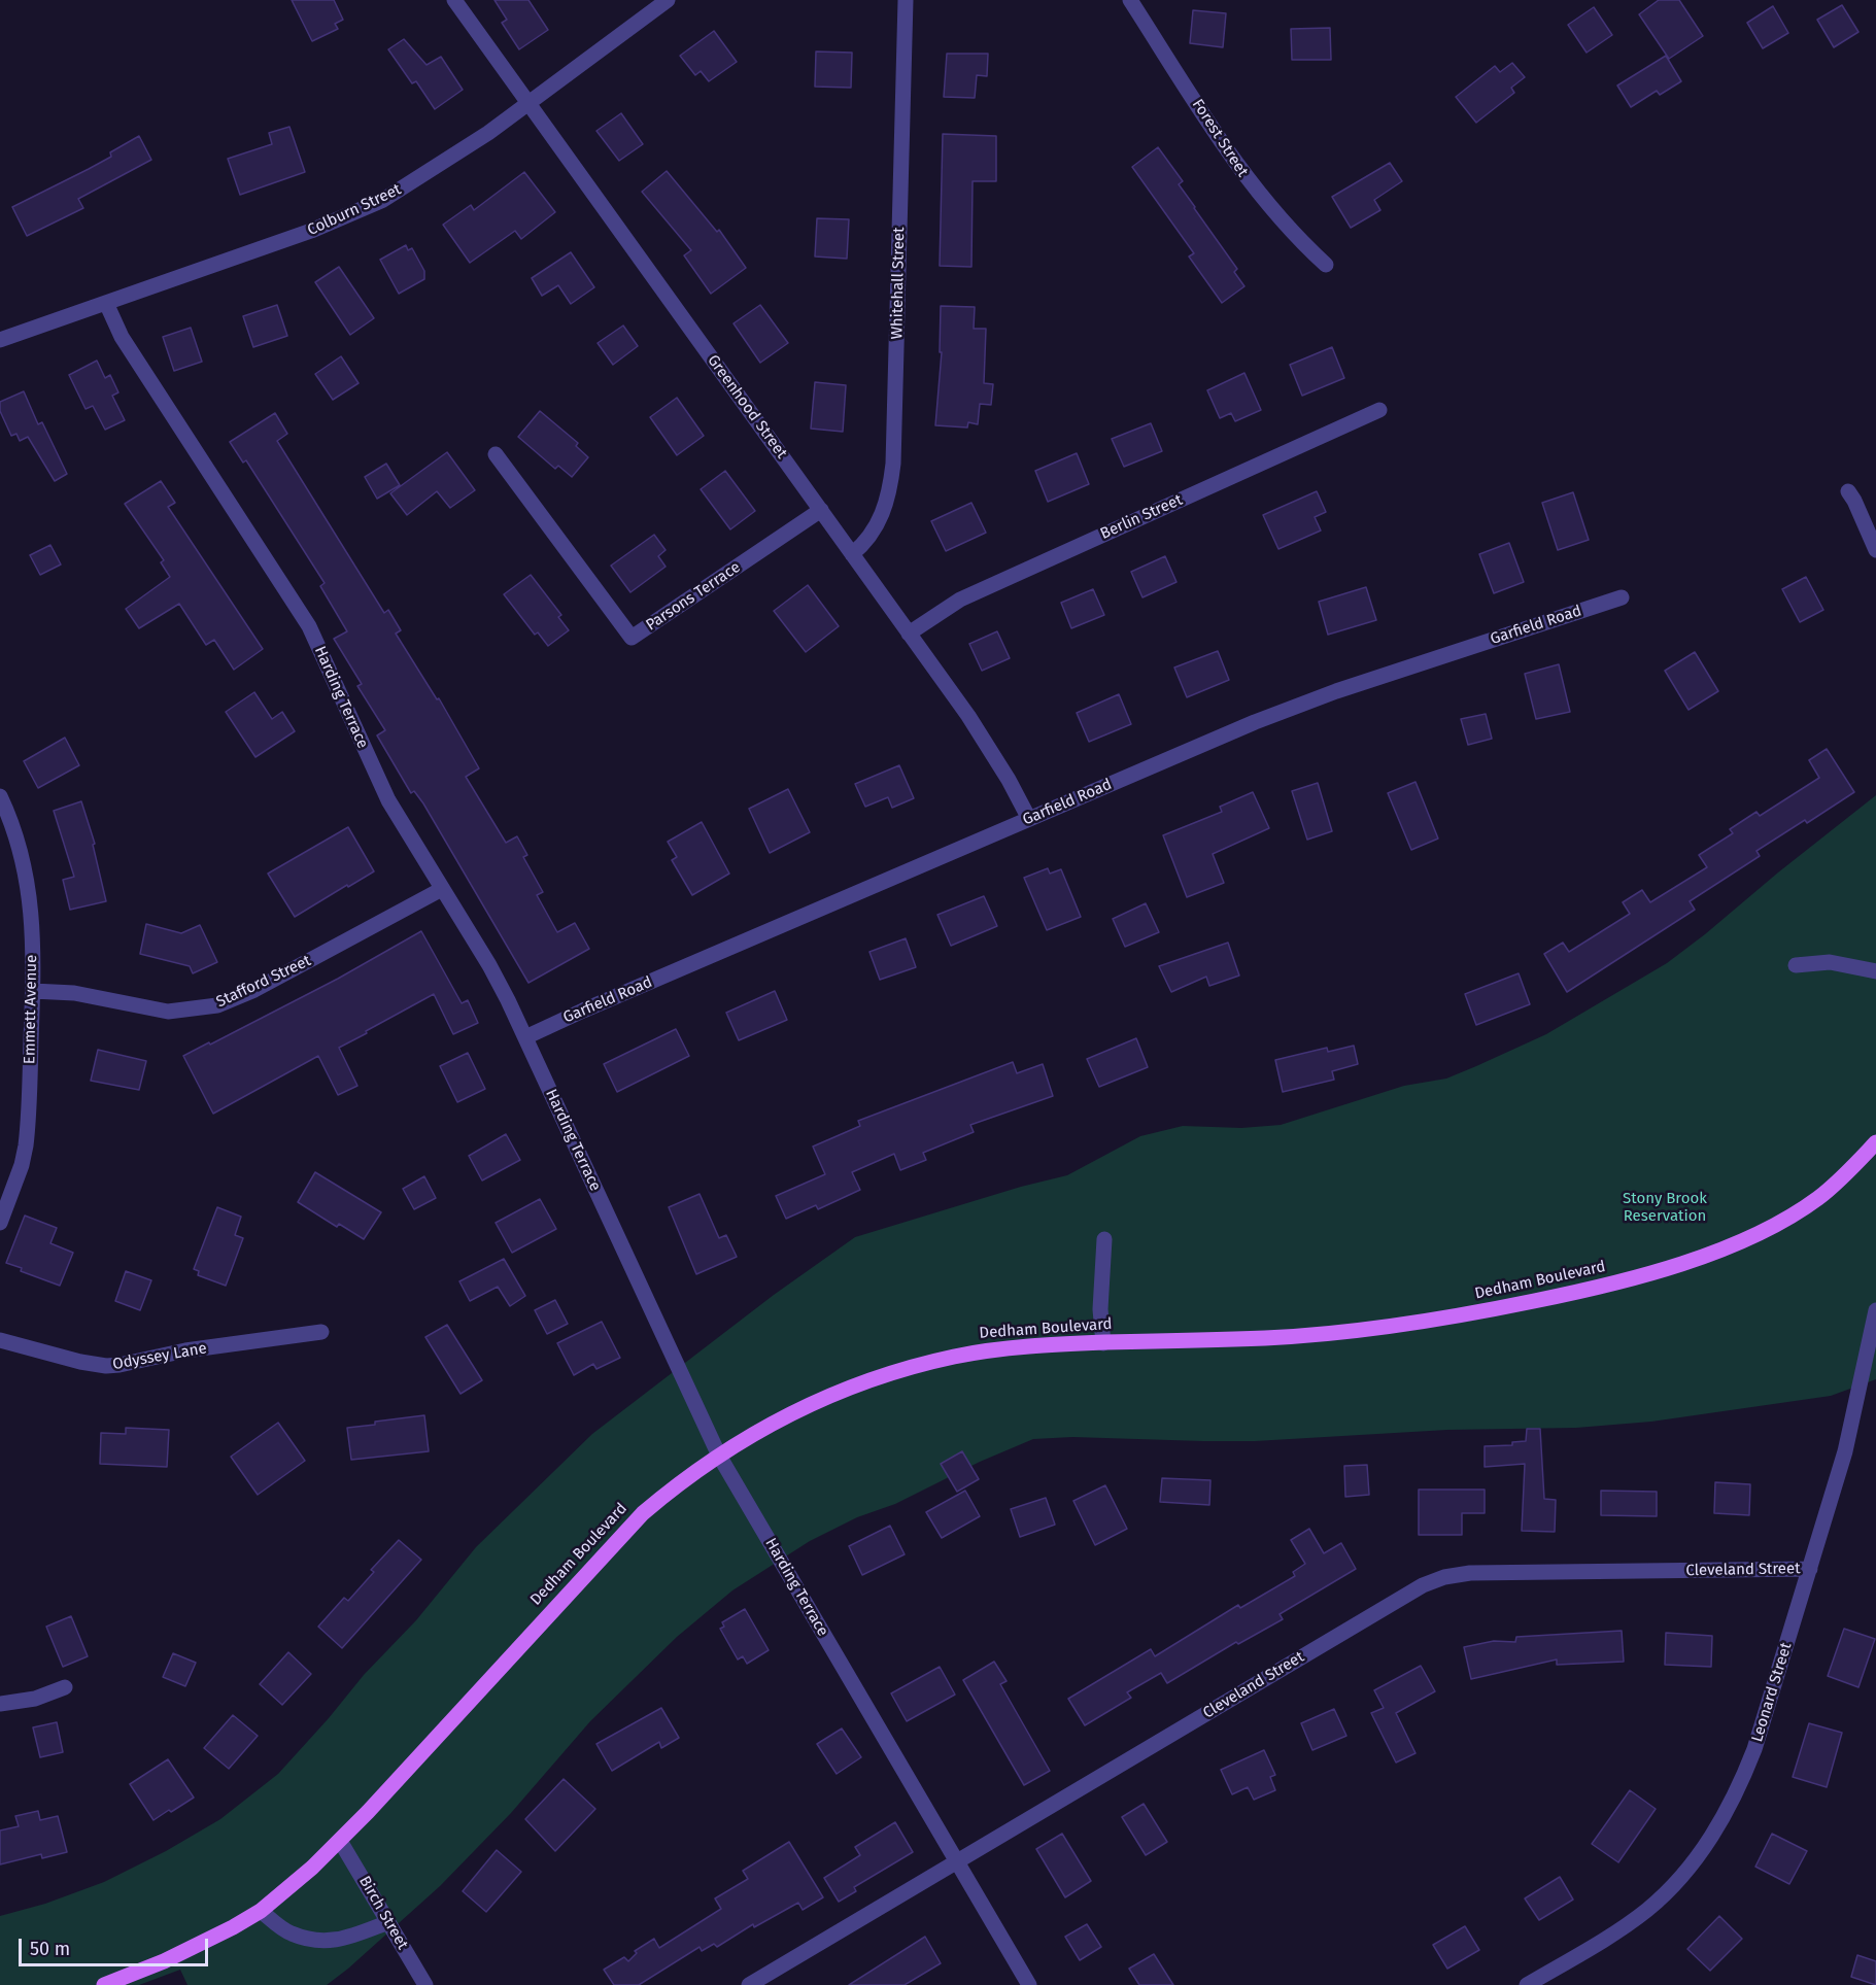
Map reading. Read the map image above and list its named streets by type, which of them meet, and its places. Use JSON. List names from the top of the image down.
{
  "streets": {
    "main road": ["Dedham Boulevard"],
    "street": [
      "Forest Street",
      "Colburn Street",
      "Whitehall Street",
      "Greenhood Street",
      "Berlin Street",
      "Parsons Terrace",
      "Garfield Road",
      "Harding Terrace",
      "Stafford Street",
      "Emmett Avenue",
      "Odyssey Lane",
      "Cleveland Street",
      "Leonard Street",
      "Birch Street"
    ]
  },
  "crossings": [
    ["Colburn Street", "Greenhood Street"],
    ["Colburn Street", "Harding Terrace"],
    ["Whitehall Street", "Greenhood Street"],
    ["Greenhood Street", "Berlin Street"],
    ["Greenhood Street", "Parsons Terrace"],
    ["Greenhood Street", "Garfield Road"],
    ["Garfield Road", "Harding Terrace"],
    ["Harding Terrace", "Stafford Street"],
    ["Harding Terrace", "Dedham Boulevard"],
    ["Harding Terrace", "Cleveland Street"],
    ["Stafford Street", "Emmett Avenue"],
    ["Dedham Boulevard", "Birch Street"],
    ["Cleveland Street", "Leonard Street"]
  ],
  "parks": ["Stony Brook Reservation"],
  "scale_bar": "50 m"
}
